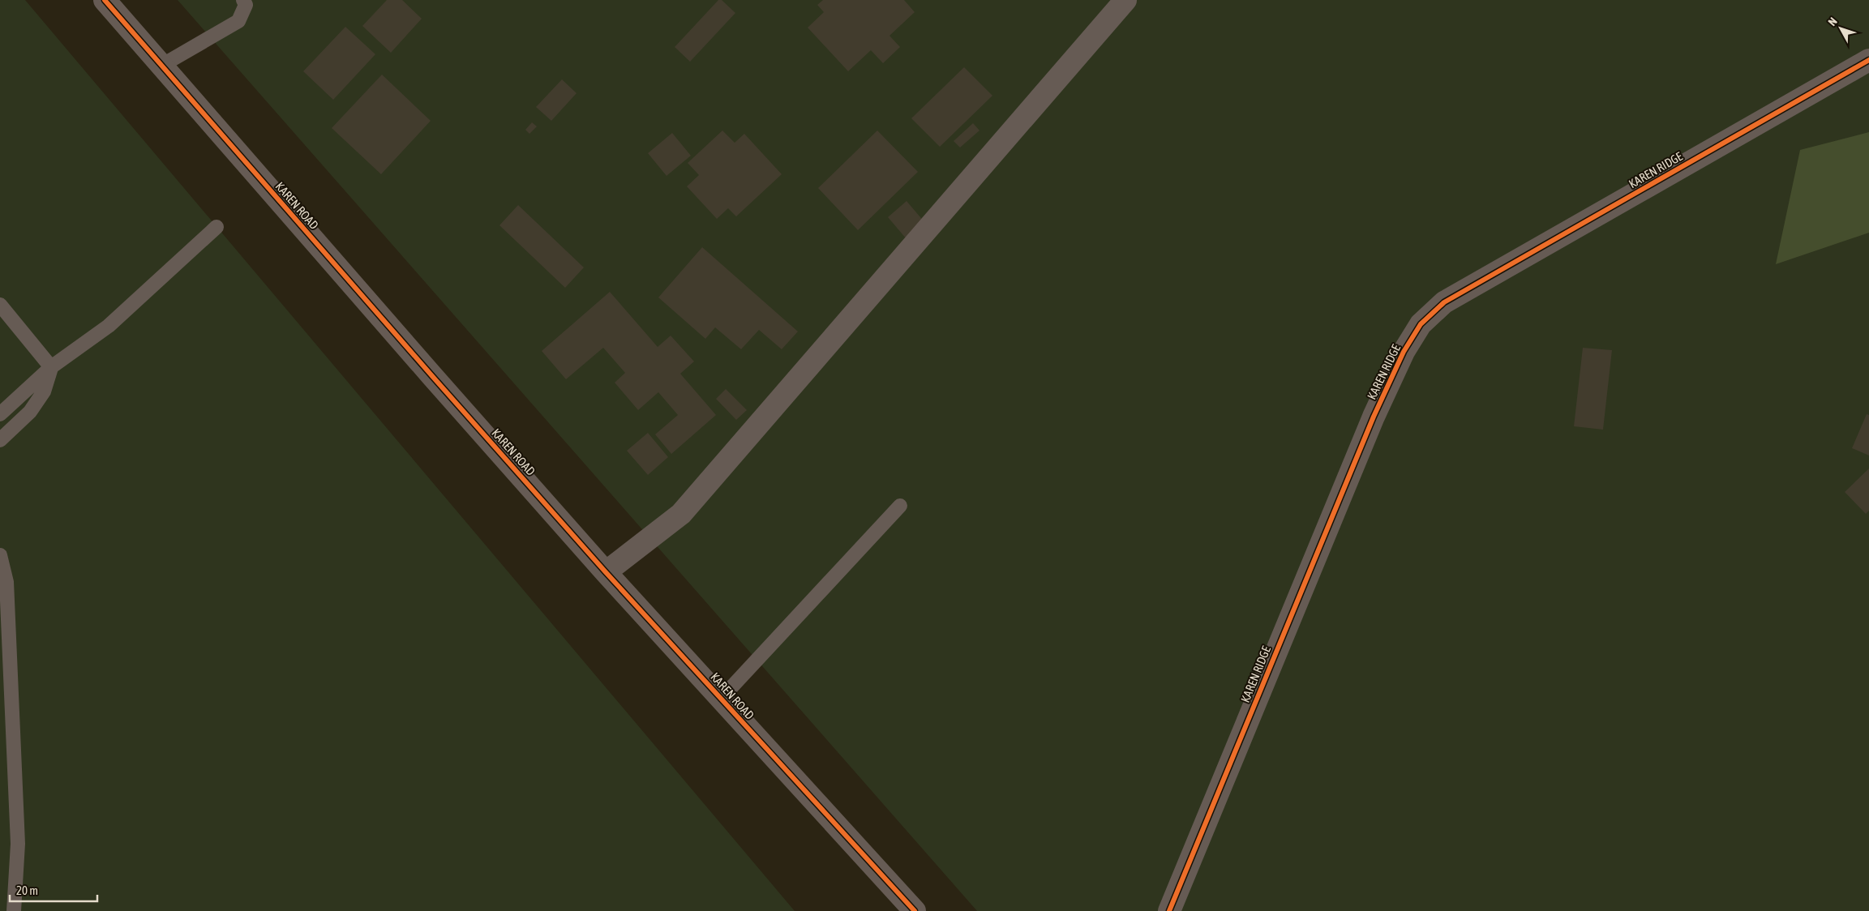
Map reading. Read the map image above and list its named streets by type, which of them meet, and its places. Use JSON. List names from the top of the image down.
{
  "streets": {
    "street": ["KAREN RIDGE", "KAREN ROAD"]
  },
  "scale_bar": "20 m",
  "north": "top left"
}
